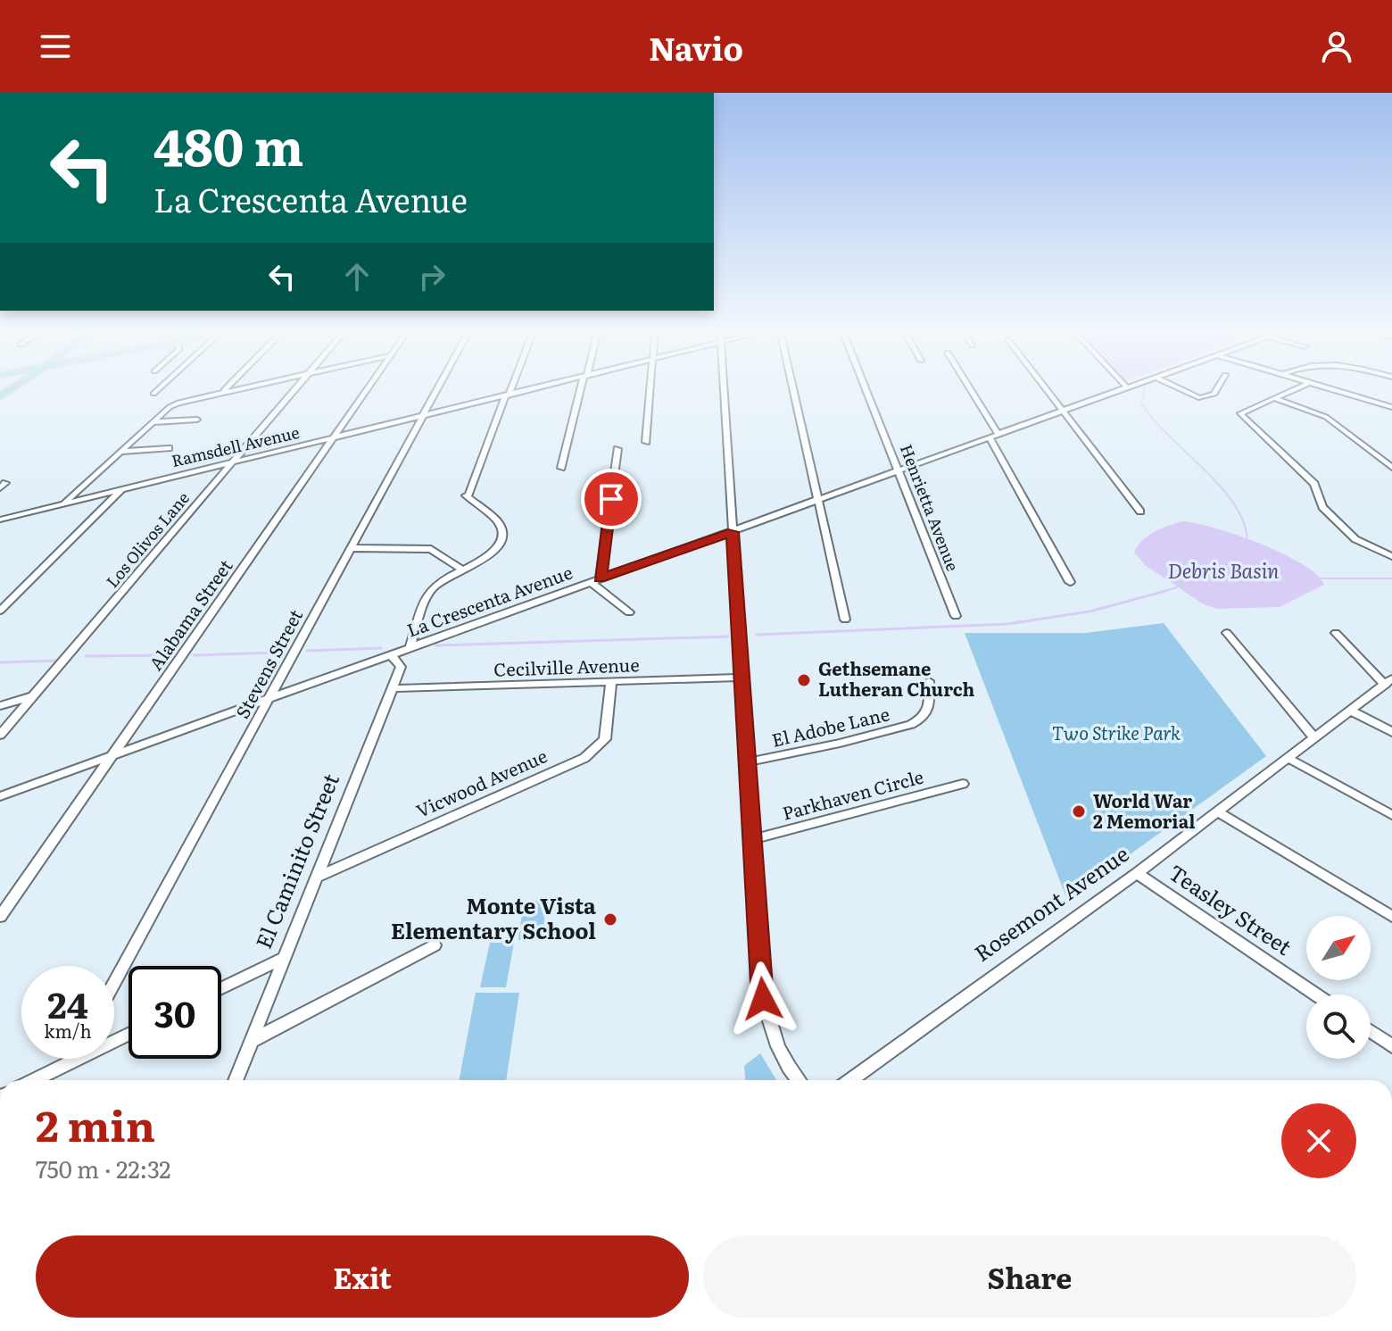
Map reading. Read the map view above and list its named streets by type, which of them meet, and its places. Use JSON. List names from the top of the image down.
{
  "streets": {
    "street": [
      "Ramsdell Avenue",
      "Henrietta Avenue",
      "Los Olivos Lane",
      "La Crescenta Avenue",
      "Alabama Street",
      "Stevens Street",
      "Cecilville Avenue",
      "El Adobe Lane",
      "Vicwood Avenue",
      "Parkhaven Circle",
      "El Caminito Street",
      "Rosemont Avenue",
      "Teasley Street"
    ]
  },
  "crossings": [
    ["Ramsdell Avenue", "Los Olivos Lane"],
    ["Ramsdell Avenue", "Alabama Street"],
    ["Ramsdell Avenue", "Stevens Street"],
    ["Henrietta Avenue", "La Crescenta Avenue"],
    ["La Crescenta Avenue", "Alabama Street"],
    ["La Crescenta Avenue", "Stevens Street"],
    ["La Crescenta Avenue", "El Caminito Street"],
    ["Cecilville Avenue", "Vicwood Avenue"],
    ["Cecilville Avenue", "El Caminito Street"],
    ["Vicwood Avenue", "El Caminito Street"],
    ["Rosemont Avenue", "Teasley Street"]
  ],
  "water": ["Debris Basin"],
  "parks": ["Two Strike Park"],
  "places": ["Gethsemane Lutheran Church", "World War 2 Memorial", "Monte Vista Elementary School"],
  "north": "top right",
  "page": {
    "header": "Navio",
    "turn": ["480 m", "La Crescenta Avenue"],
    "speed": "24 km/h",
    "limit": "30",
    "heading": ["2 min", "750 m · 22:32"],
    "buttons": ["Exit", "Share"]
  }
}
